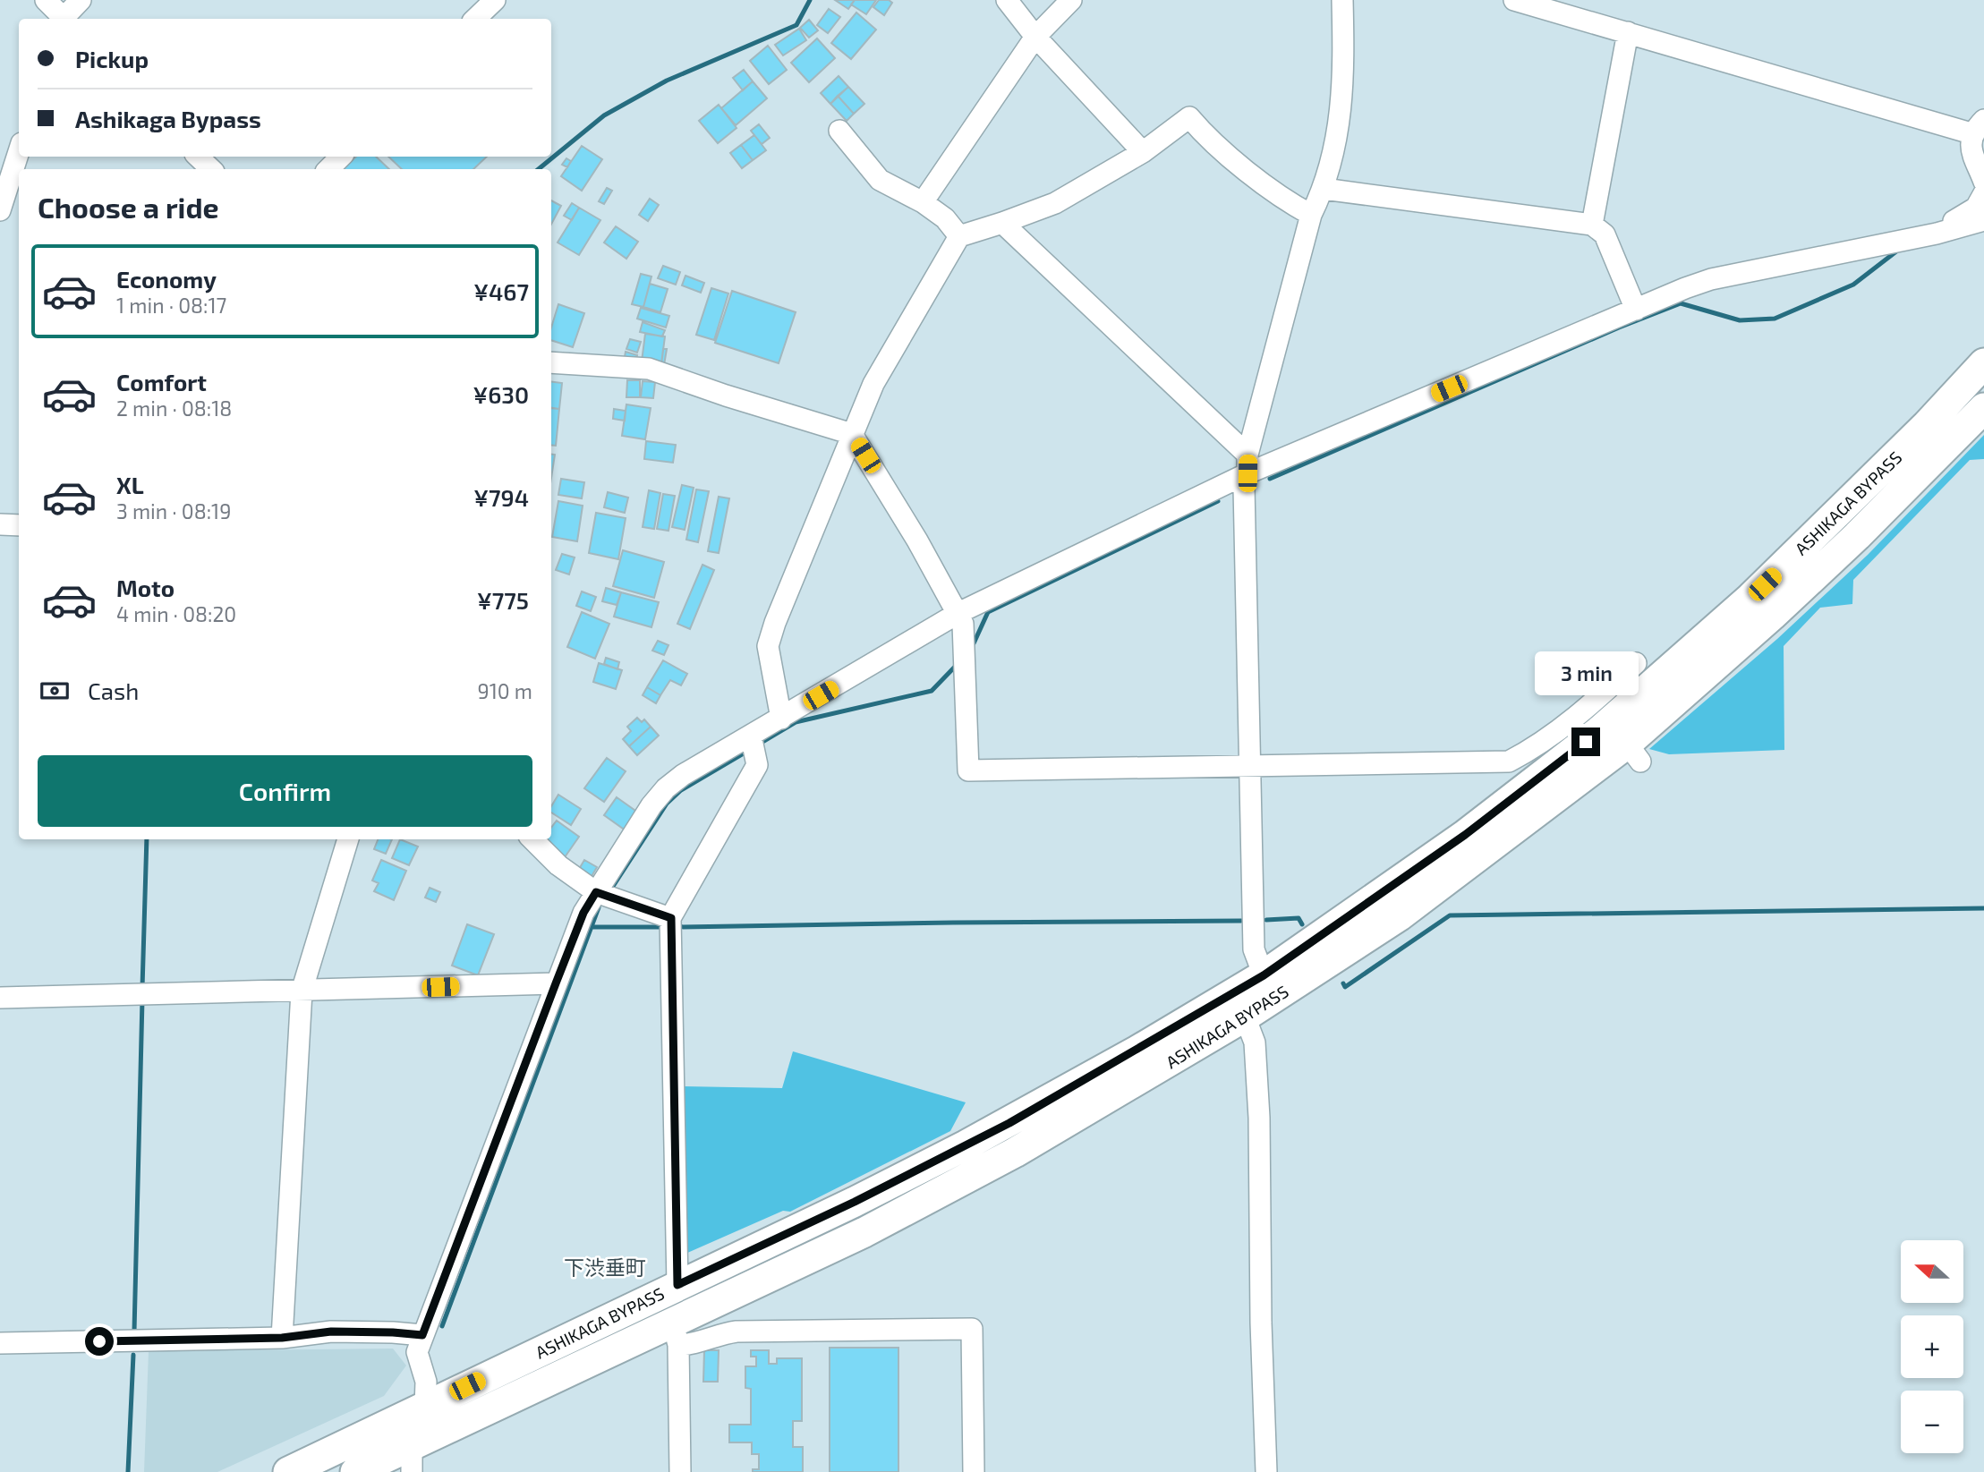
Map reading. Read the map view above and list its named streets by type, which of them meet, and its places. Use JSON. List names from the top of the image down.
{
  "streets": {
    "highway": ["ASHIKAGA BYPASS"]
  },
  "districts": ["下渋垂町"],
  "north": "left",
  "page": {
    "banner": ["Pickup", "Ashikaga Bypass"],
    "heading": "Choose a ride",
    "list": [
      {
        "name": "Economy",
        "note": "1 min · 08:17",
        "value": "¥467"
      },
      {
        "name": "Comfort",
        "note": "2 min · 08:18",
        "value": "¥630"
      },
      {
        "name": "XL",
        "note": "3 min · 08:19",
        "value": "¥794"
      },
      {
        "name": "Moto",
        "note": "4 min · 08:20",
        "value": "¥775"
      }
    ],
    "bubble": "3 min",
    "pay": ["Cash", "910 m"],
    "buttons": "Confirm",
    "map_buttons": ["+", "−"]
  }
}
